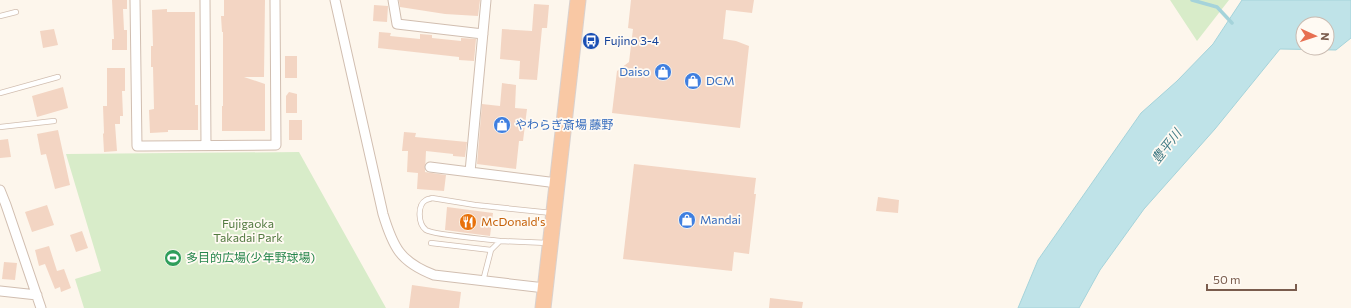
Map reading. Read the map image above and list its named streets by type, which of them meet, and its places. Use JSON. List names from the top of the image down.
{
  "water": ["豊平川"],
  "parks": ["Fujigaoka Takadai Park"],
  "places": {
    "bus stop": ["Fujino 3-4"],
    "shop": [
      "Daiso",
      "DCM",
      "やわらぎ斎場 藤野",
      "Mandai"
    ],
    "restaurant": ["McDonald's"],
    "sports": ["多目的広場(少年野球場)"]
  },
  "scale_bar": "50 m",
  "north": "right"
}
